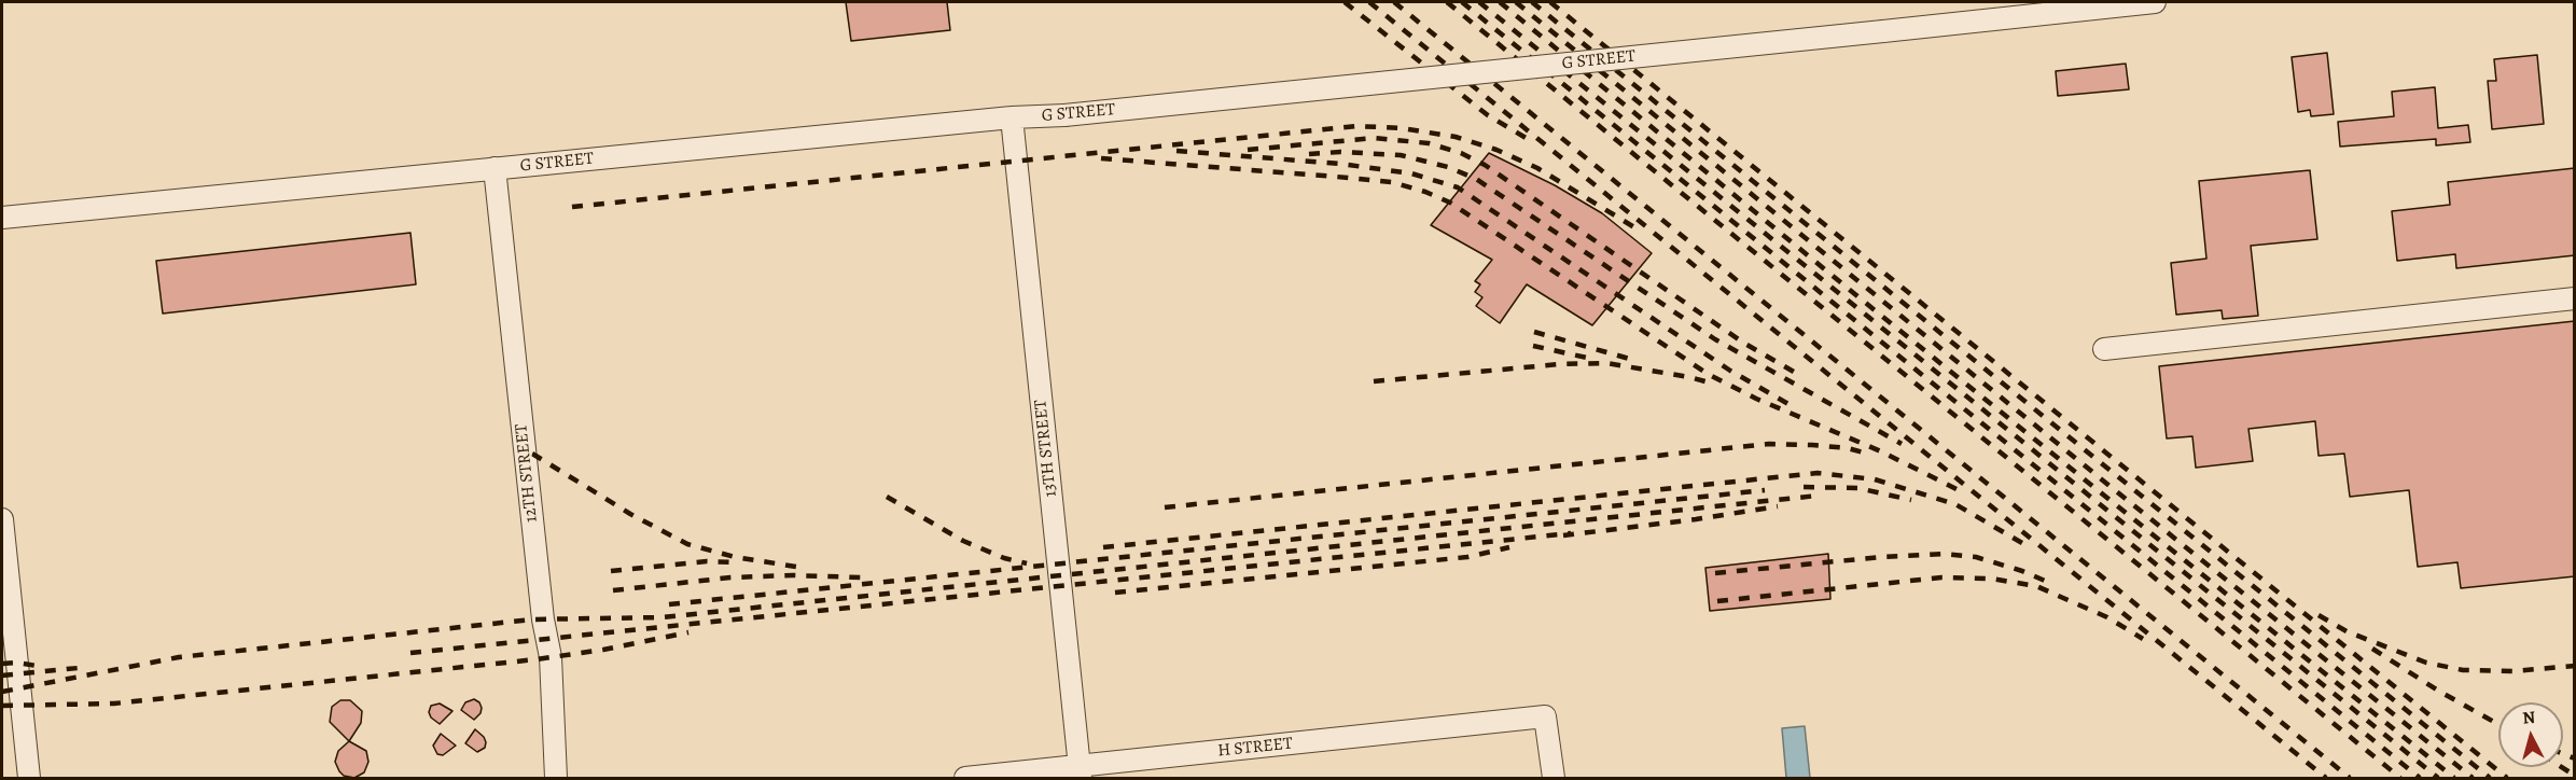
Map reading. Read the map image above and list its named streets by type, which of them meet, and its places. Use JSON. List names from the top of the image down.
{
  "streets": {
    "lane": [
      "G STREET",
      "13TH STREET",
      "12TH STREET",
      "H STREET"
    ]
  },
  "crossings": [
    ["G STREET", "13TH STREET"],
    ["G STREET", "12TH STREET"],
    ["13TH STREET", "H STREET"]
  ],
  "north": "top"
}
